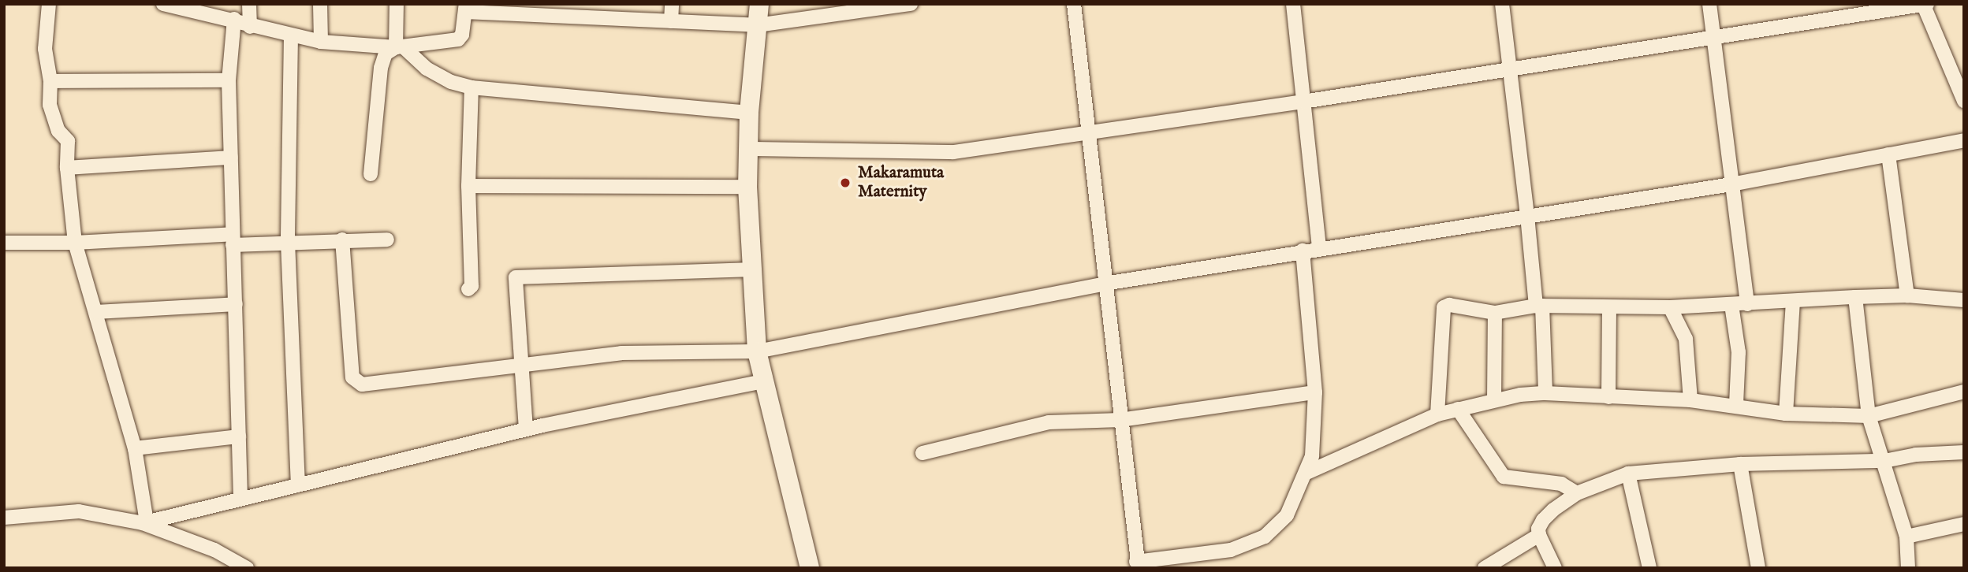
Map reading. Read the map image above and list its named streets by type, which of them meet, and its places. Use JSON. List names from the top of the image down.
{
  "places": ["Makaramuta Maternity"]
}
